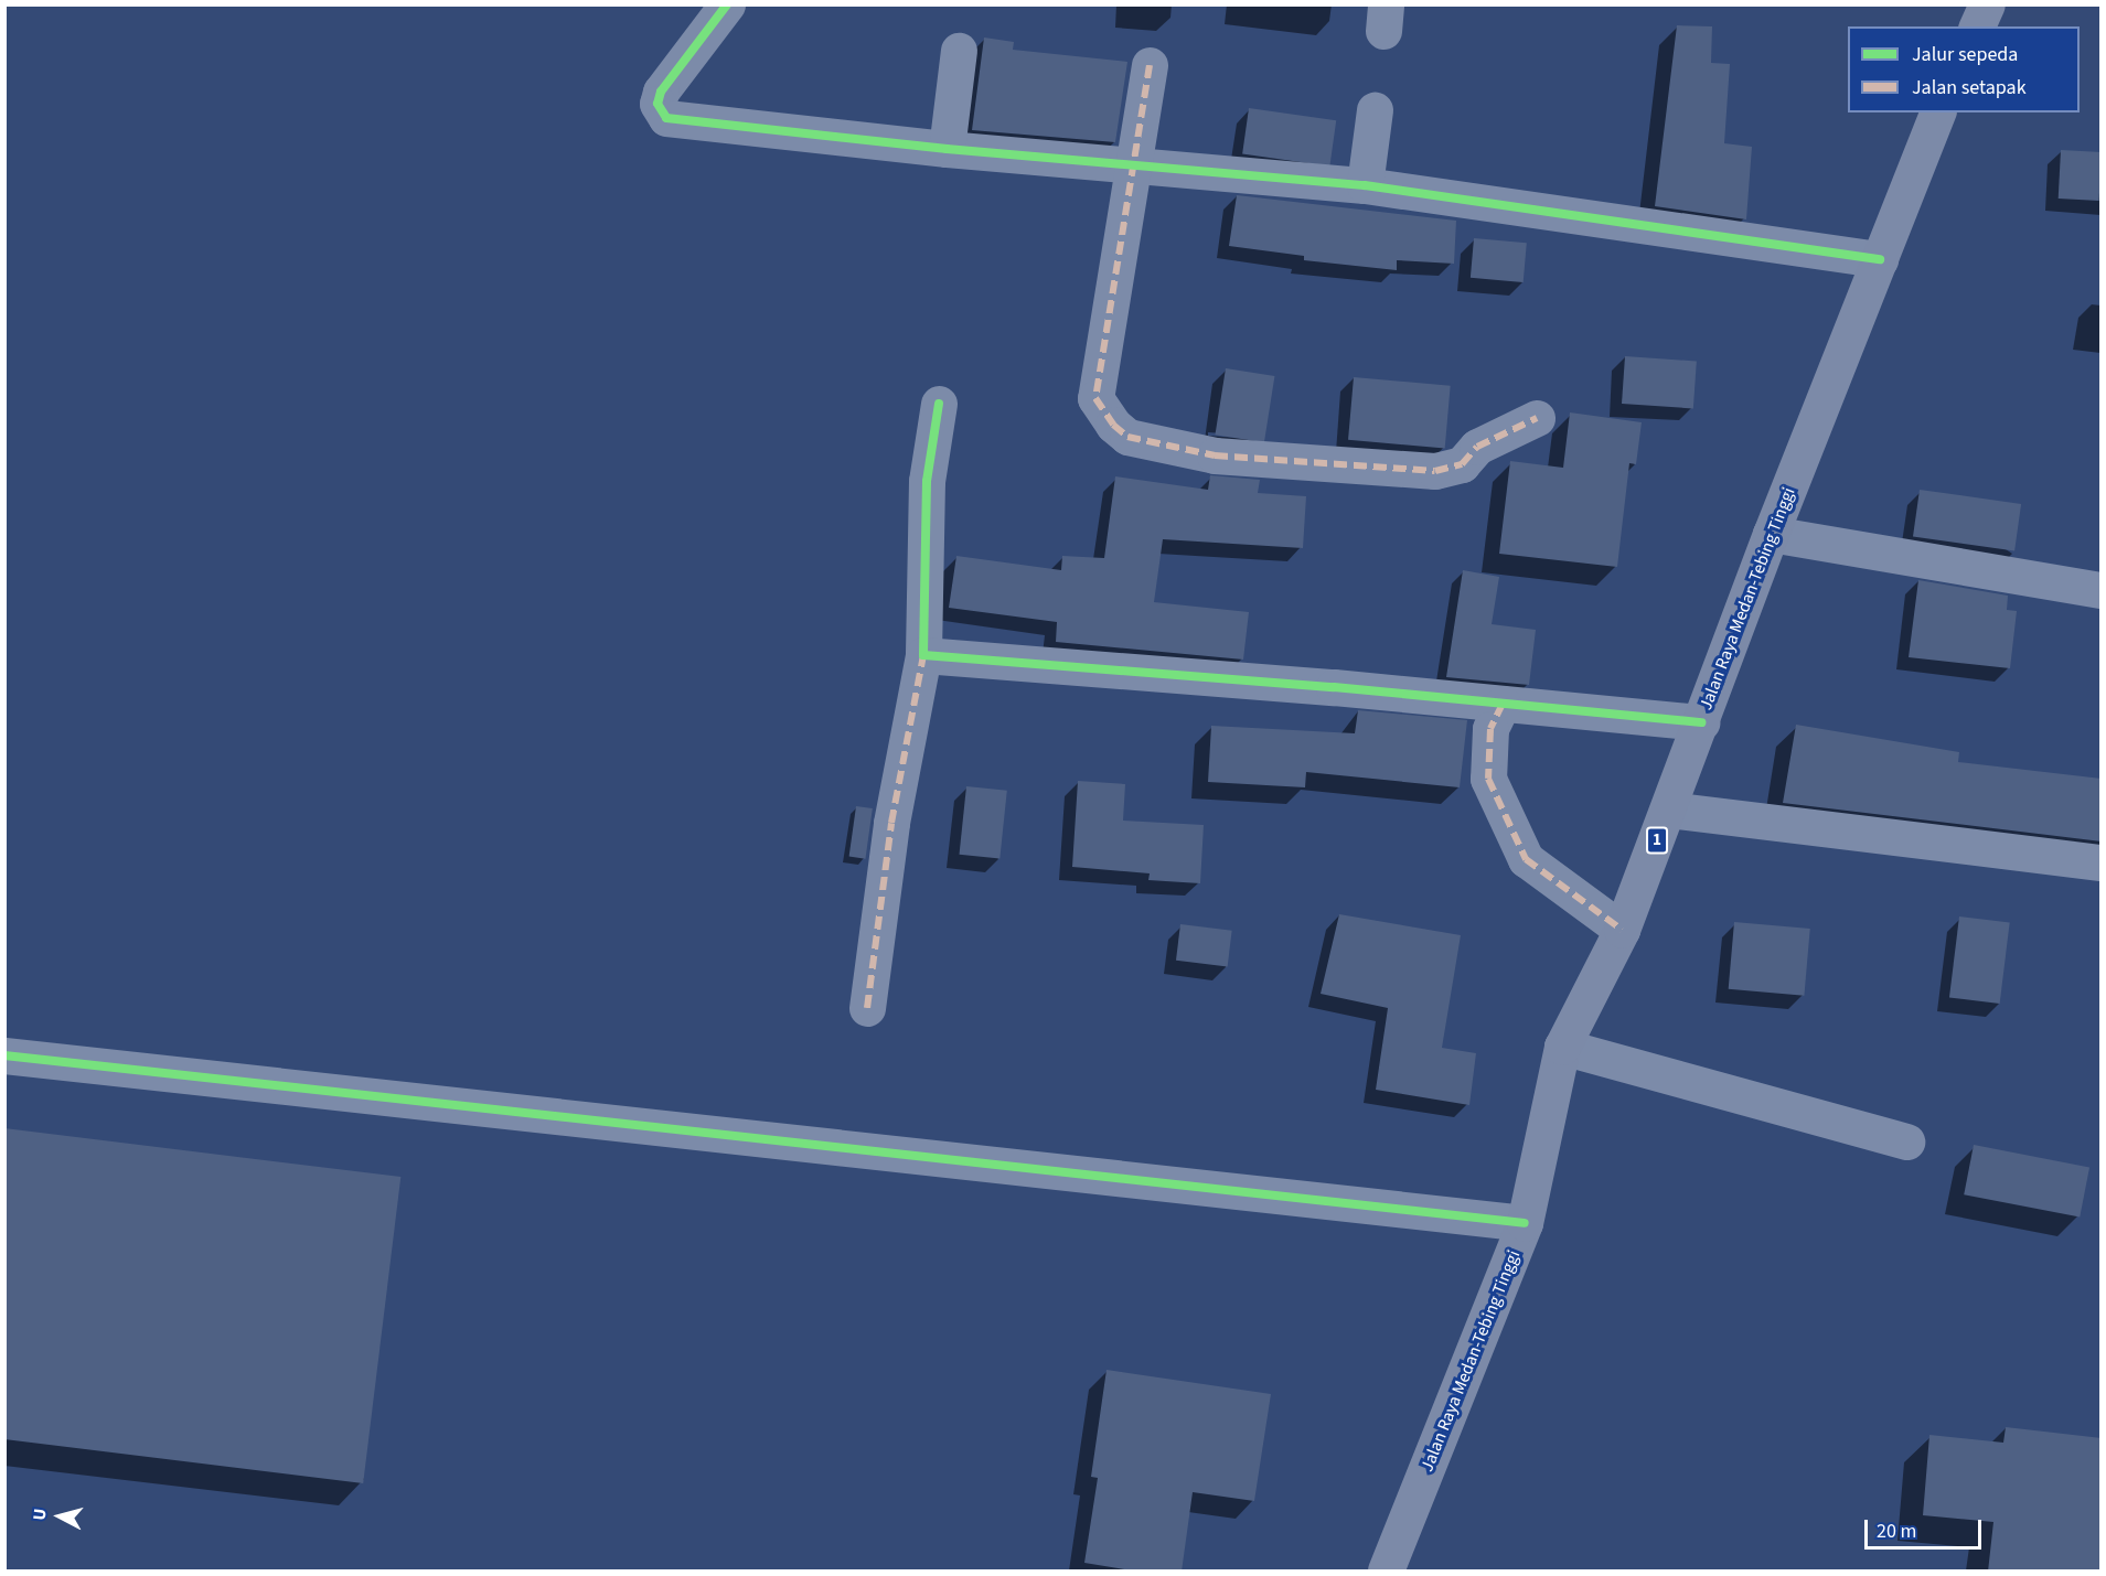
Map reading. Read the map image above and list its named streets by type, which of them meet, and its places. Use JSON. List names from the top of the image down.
{
  "streets": {
    "highway": ["Jalan Raya Medan-Tebing Tinggi", "1"]
  },
  "legend": ["Jalur sepeda", "Jalan setapak"],
  "scale_bar": "20 m",
  "north": "left"
}
